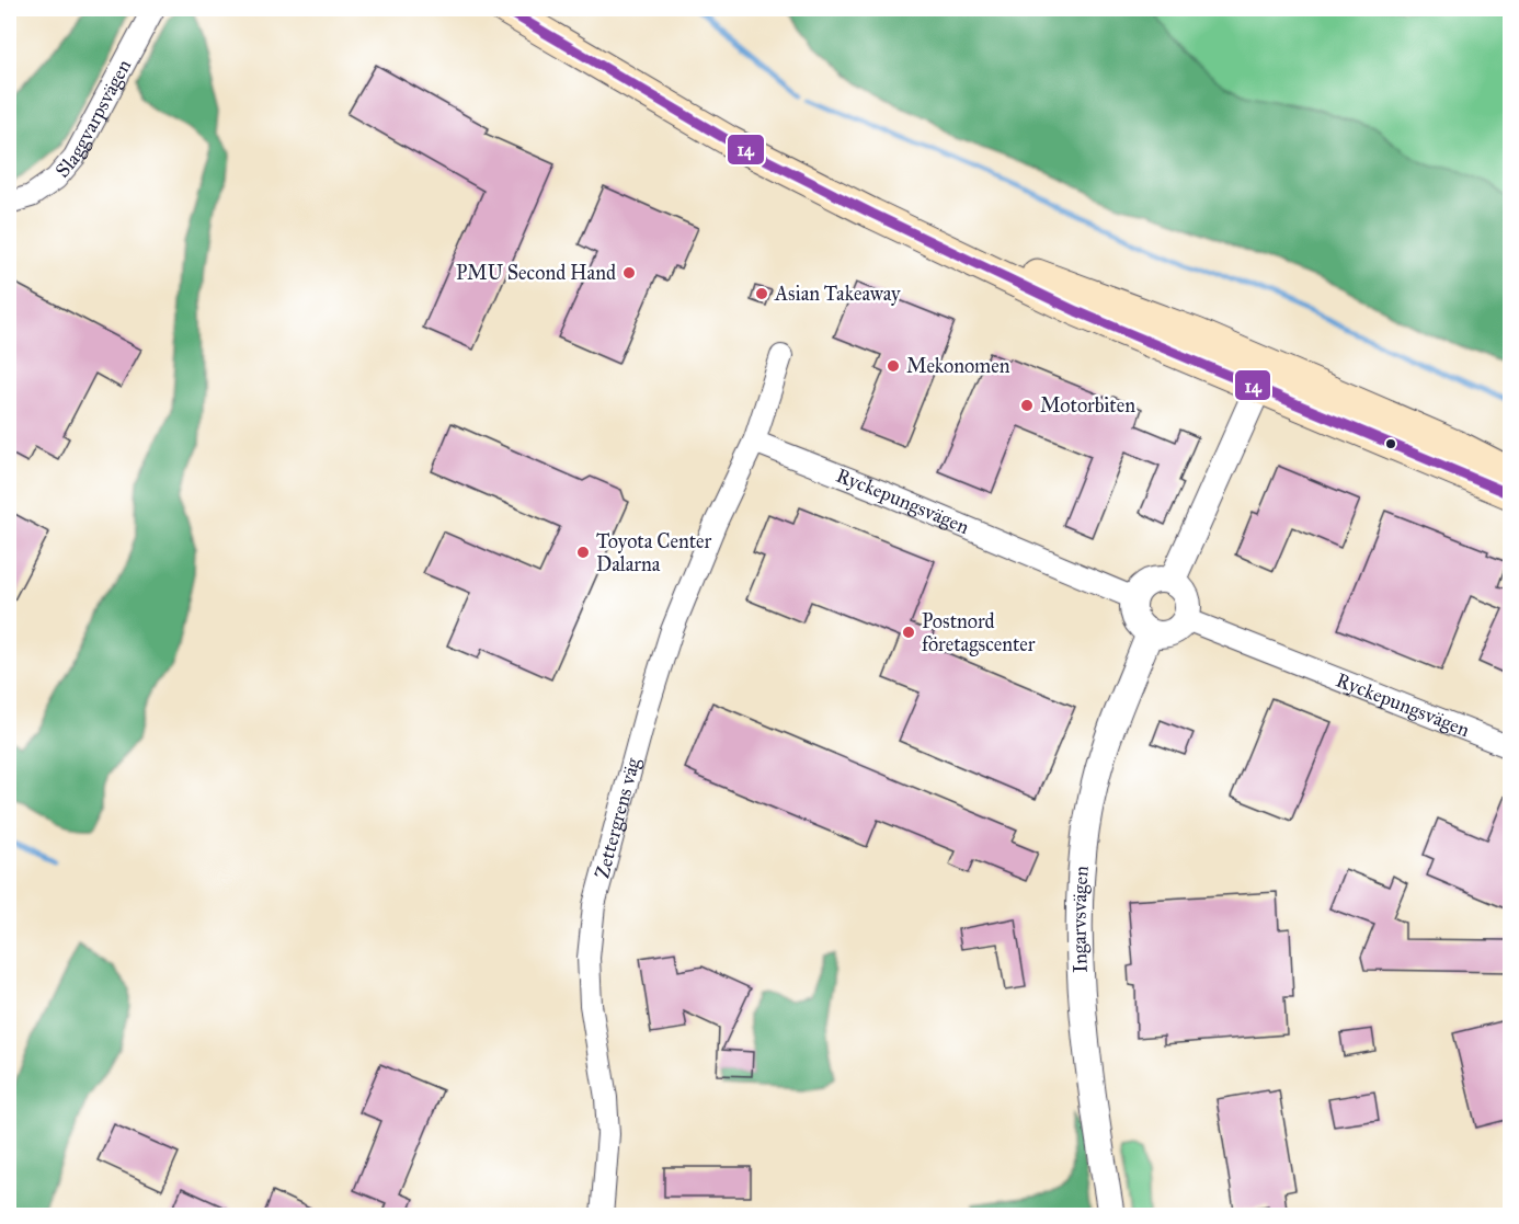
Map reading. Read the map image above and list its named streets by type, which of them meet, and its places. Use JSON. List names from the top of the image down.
{
  "streets": {
    "street": [
      "Slaggvarpsvägen",
      "Ryckepungsvägen",
      "Zettergrens väg",
      "Ingarvsvägen"
    ]
  },
  "crossings": [
    ["Ryckepungsvägen", "Zettergrens väg"],
    ["Ryckepungsvägen", "Ingarvsvägen"]
  ],
  "places": [
    "PMU Second Hand",
    "Asian Takeaway",
    "Mekonomen",
    "Motorbiten",
    "Toyota Center Dalarna",
    "Postnord företagscenter"
  ],
  "lines": ["transit line 14"]
}
